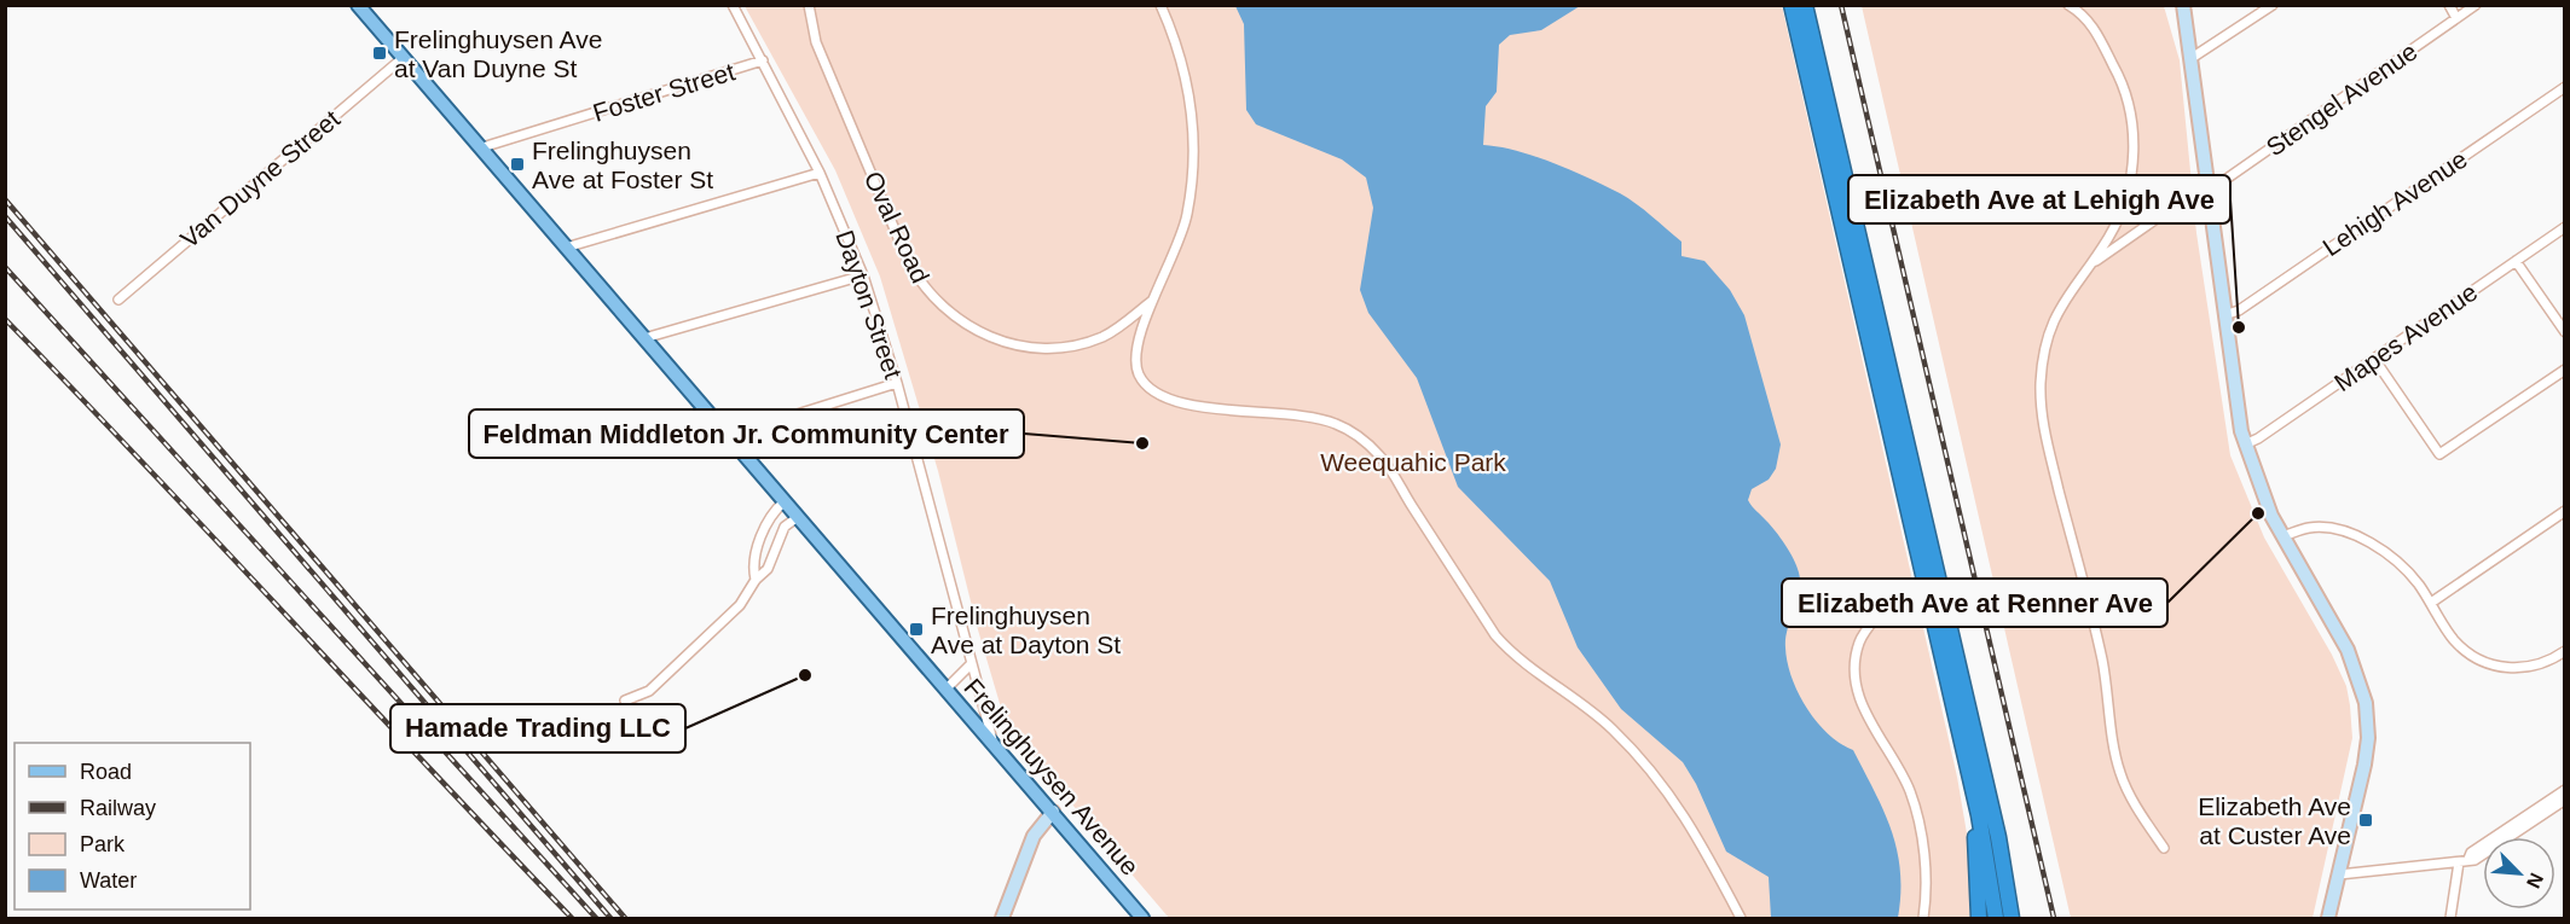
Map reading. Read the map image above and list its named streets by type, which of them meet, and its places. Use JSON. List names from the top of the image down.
{
  "streets": {
    "main road": ["Frelinghuysen Avenue"],
    "street": [
      "Foster Street",
      "Stengel Avenue",
      "Van Duyne Street",
      "Lehigh Avenue",
      "Oval Road",
      "Dayton Street",
      "Mapes Avenue"
    ]
  },
  "crossings": [
    ["Foster Street", "Dayton Street"],
    ["Foster Street", "Frelinghuysen Avenue"],
    ["Van Duyne Street", "Frelinghuysen Avenue"],
    ["Dayton Street", "Frelinghuysen Avenue"]
  ],
  "parks": ["Weequahic Park"],
  "places": {
    "transit": [
      "Frelinghuysen Ave at Van Duyne St",
      "Frelinghuysen Ave at Foster St",
      "Frelinghuysen Ave at Dayton St",
      "Elizabeth Ave at Custer Ave"
    ],
    "other": [
      "Elizabeth Ave at Lehigh Ave",
      "Feldman Middleton Jr. Community Center",
      "Elizabeth Ave at Renner Ave",
      "Hamade Trading LLC"
    ]
  },
  "legend": [
    "Road",
    "Railway",
    "Park",
    "Water"
  ],
  "north": "bottom right"
}
